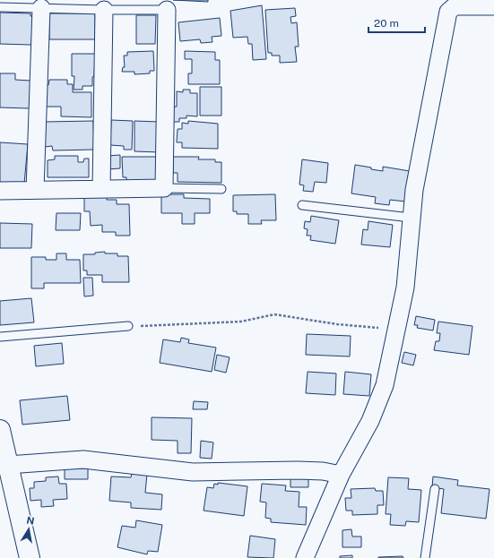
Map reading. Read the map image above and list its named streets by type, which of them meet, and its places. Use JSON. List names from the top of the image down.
{
  "scale_bar": "20 m",
  "north": "top"
}
